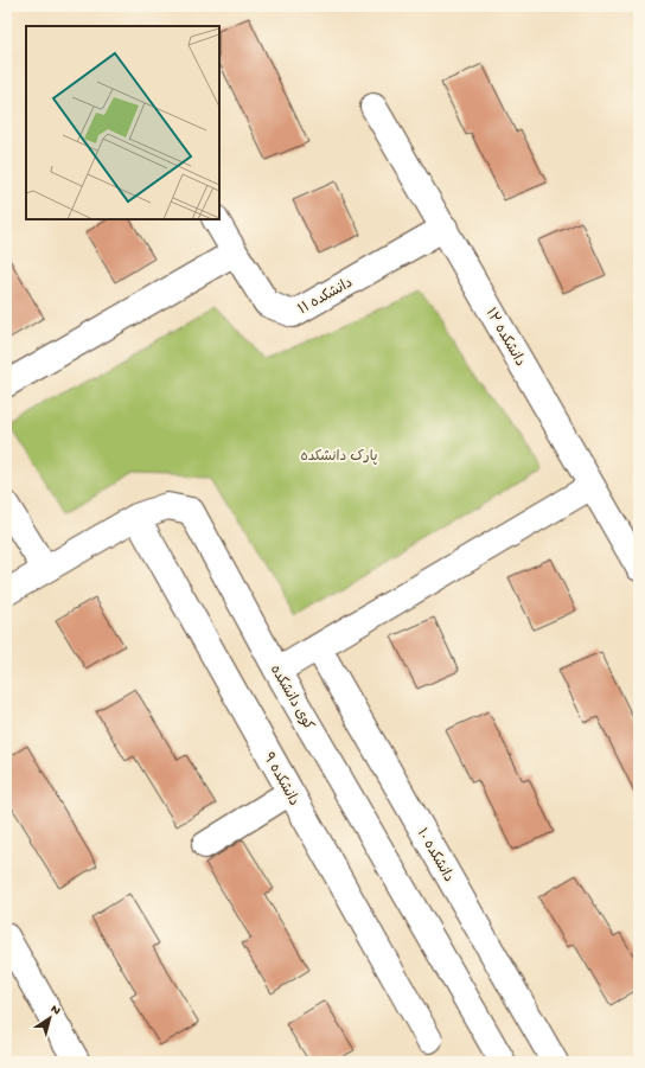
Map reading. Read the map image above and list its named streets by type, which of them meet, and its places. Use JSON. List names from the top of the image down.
{
  "streets": {
    "street": [
      "دانشکده ۱۱",
      "دانشکده ۱۲",
      "کوی دانشکده",
      "دانشکده ۹",
      "دانشکده ۱۰"
    ]
  },
  "crossings": [
    ["دانشکده ۱۱", "دانشکده ۱۲"],
    ["کوی دانشکده", "دانشکده ۹"]
  ],
  "parks": ["پارک دانشکده"],
  "north": "top right"
}
